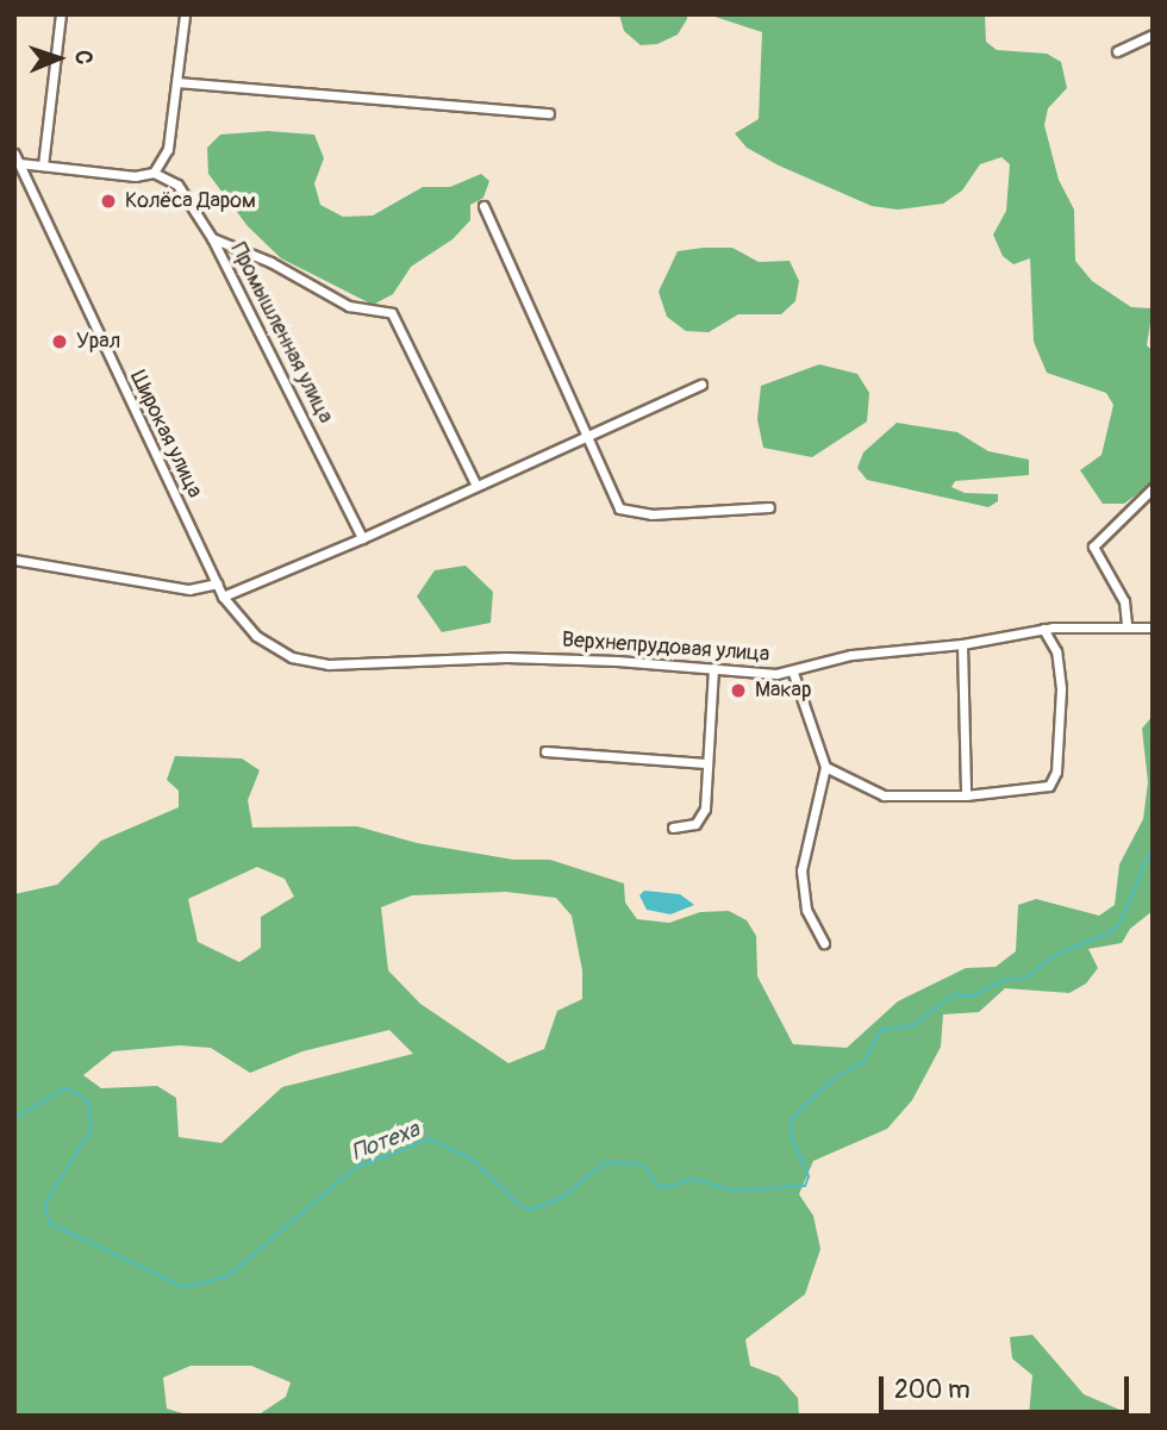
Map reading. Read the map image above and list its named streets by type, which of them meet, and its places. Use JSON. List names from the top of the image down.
{
  "streets": {
    "street": ["Промышленная улица", "Широкая улица", "Верхнепрудовая улица"]
  },
  "crossings": [
    ["Широкая улица", "Верхнепрудовая улица"]
  ],
  "water": ["Потеха"],
  "places": ["Колёса Даром", "Урал", "Макар"],
  "scale_bar": "200 m",
  "north": "right"
}
